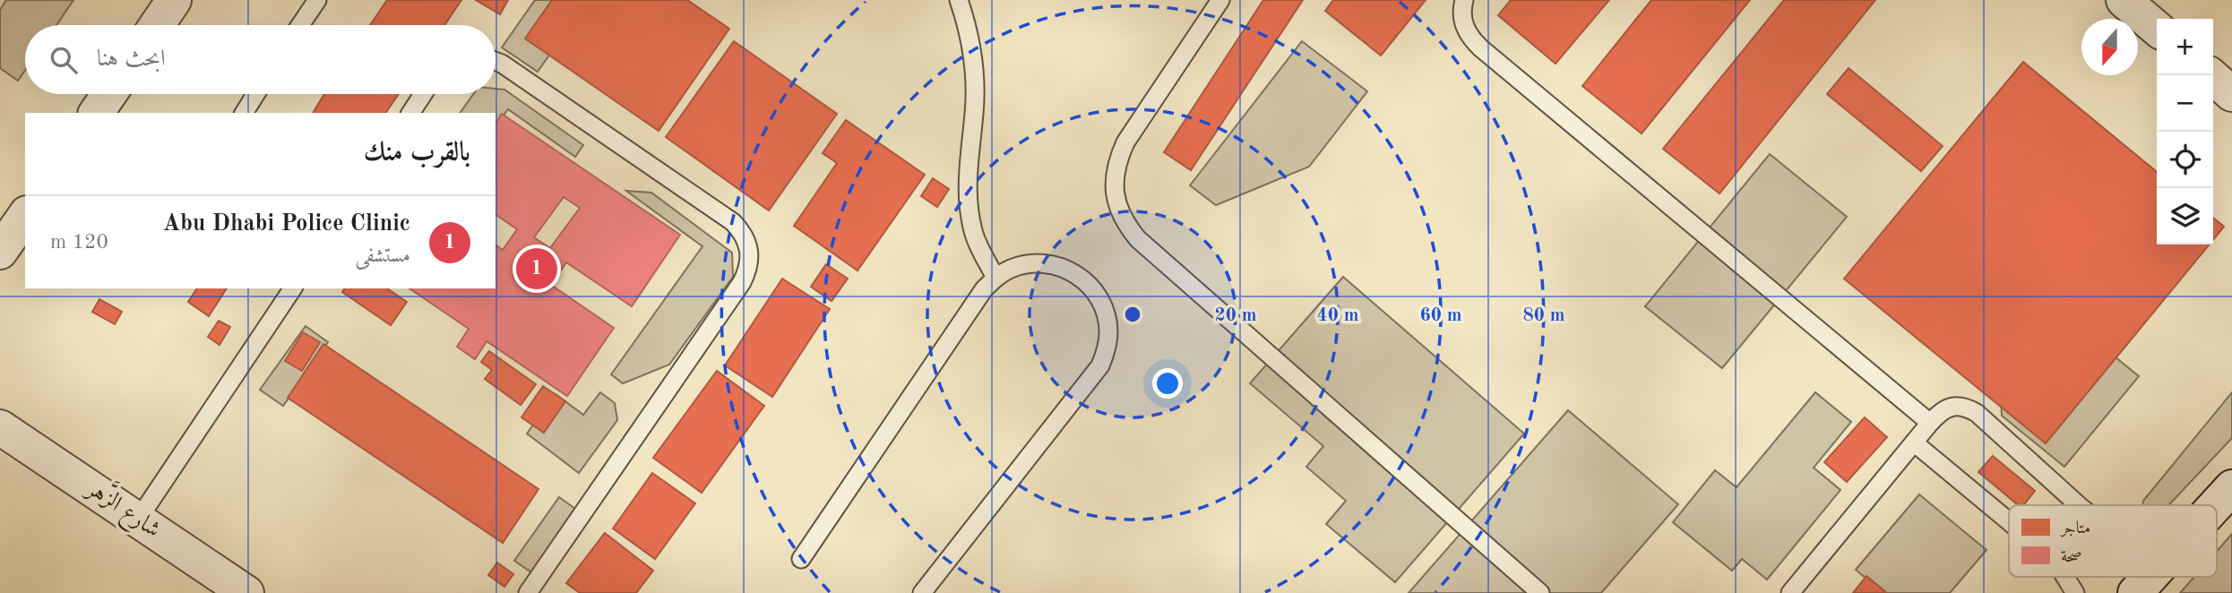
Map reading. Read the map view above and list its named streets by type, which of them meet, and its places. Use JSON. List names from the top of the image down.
{
  "streets": {
    "street": ["شارع الزَّهر"]
  },
  "legend": ["متاجر", "صحة"],
  "north": "bottom",
  "page": {
    "map_buttons": ["+", "−"],
    "search": "ابحث هنا",
    "heading": "بالقرب منك",
    "list": [
      {
        "mark": "1",
        "name": "Abu Dhabi Police Clinic",
        "note": "مستشفى",
        "value": "120 m"
      }
    ],
    "pins": "1"
  },
  "rings": [
    "20 m",
    "40 m",
    "60 m",
    "80 m"
  ]
}
